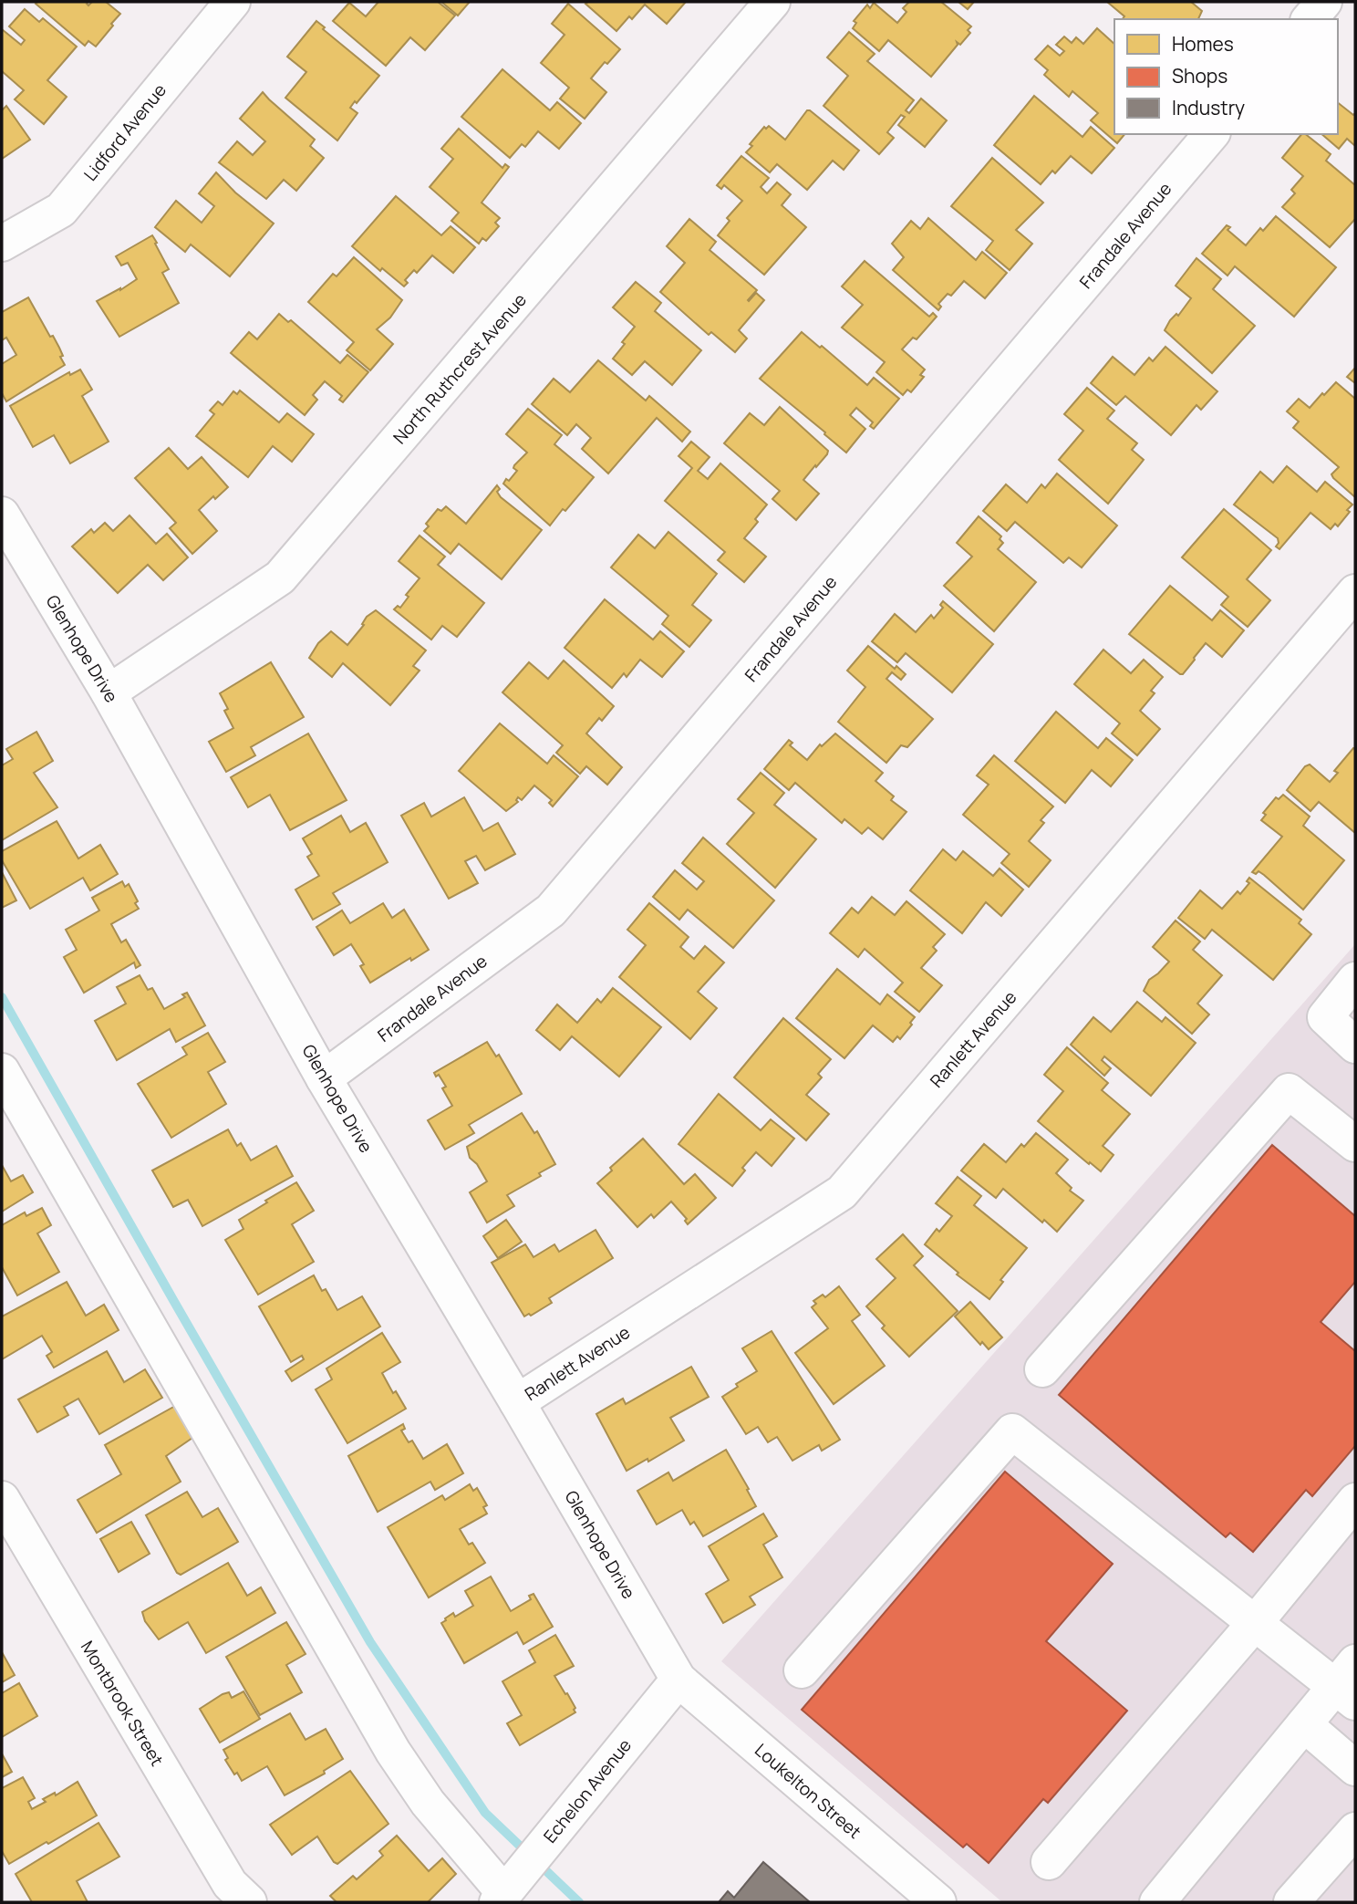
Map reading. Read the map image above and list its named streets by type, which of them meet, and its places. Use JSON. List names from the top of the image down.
{
  "streets": {
    "street": [
      "Lidford Avenue",
      "Frandale Avenue",
      "North Ruthcrest Avenue",
      "Glenhope Drive",
      "Ranlett Avenue",
      "Montbrook Street",
      "Echelon Avenue",
      "Loukelton Street"
    ]
  },
  "crossings": [
    ["Frandale Avenue", "Glenhope Drive"],
    ["North Ruthcrest Avenue", "Glenhope Drive"],
    ["Glenhope Drive", "Ranlett Avenue"],
    ["Glenhope Drive", "Echelon Avenue"],
    ["Glenhope Drive", "Loukelton Street"],
    ["Echelon Avenue", "Loukelton Street"]
  ],
  "legend": ["Homes", "Shops", "Industry"]
}
